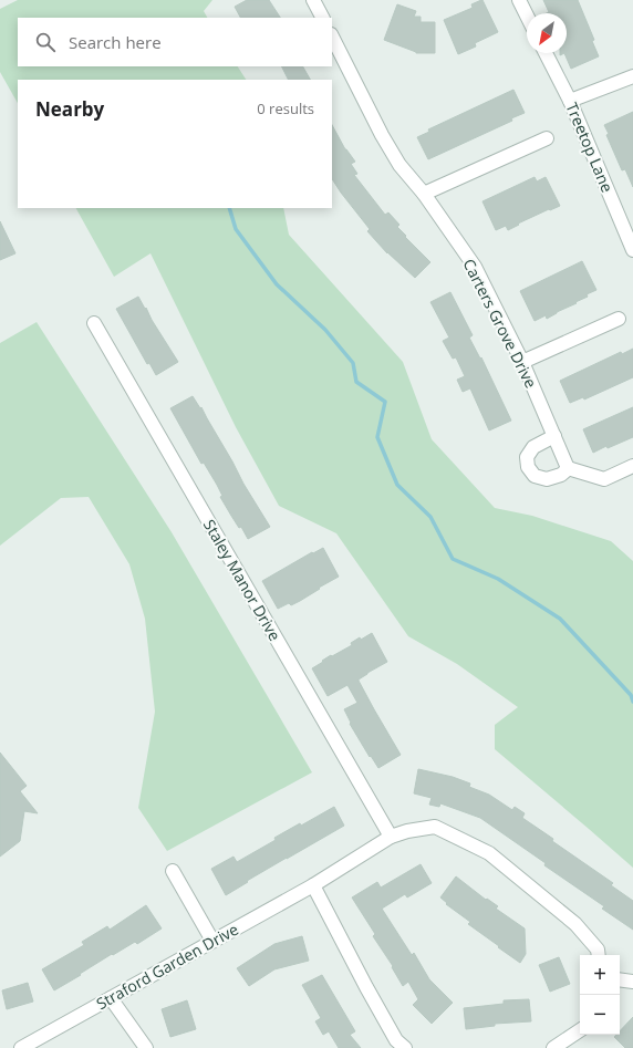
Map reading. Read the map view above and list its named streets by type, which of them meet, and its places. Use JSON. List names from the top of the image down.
{
  "streets": {
    "street": [
      "Treetop Lane",
      "Carters Grove Drive",
      "Staley Manor Drive",
      "Straford Garden Drive"
    ]
  },
  "crossings": [
    ["Staley Manor Drive", "Straford Garden Drive"]
  ],
  "north": "bottom left",
  "page": {
    "search": "Search here",
    "heading": ["Nearby", "0 results"],
    "map_buttons": ["+", "−"]
  }
}
